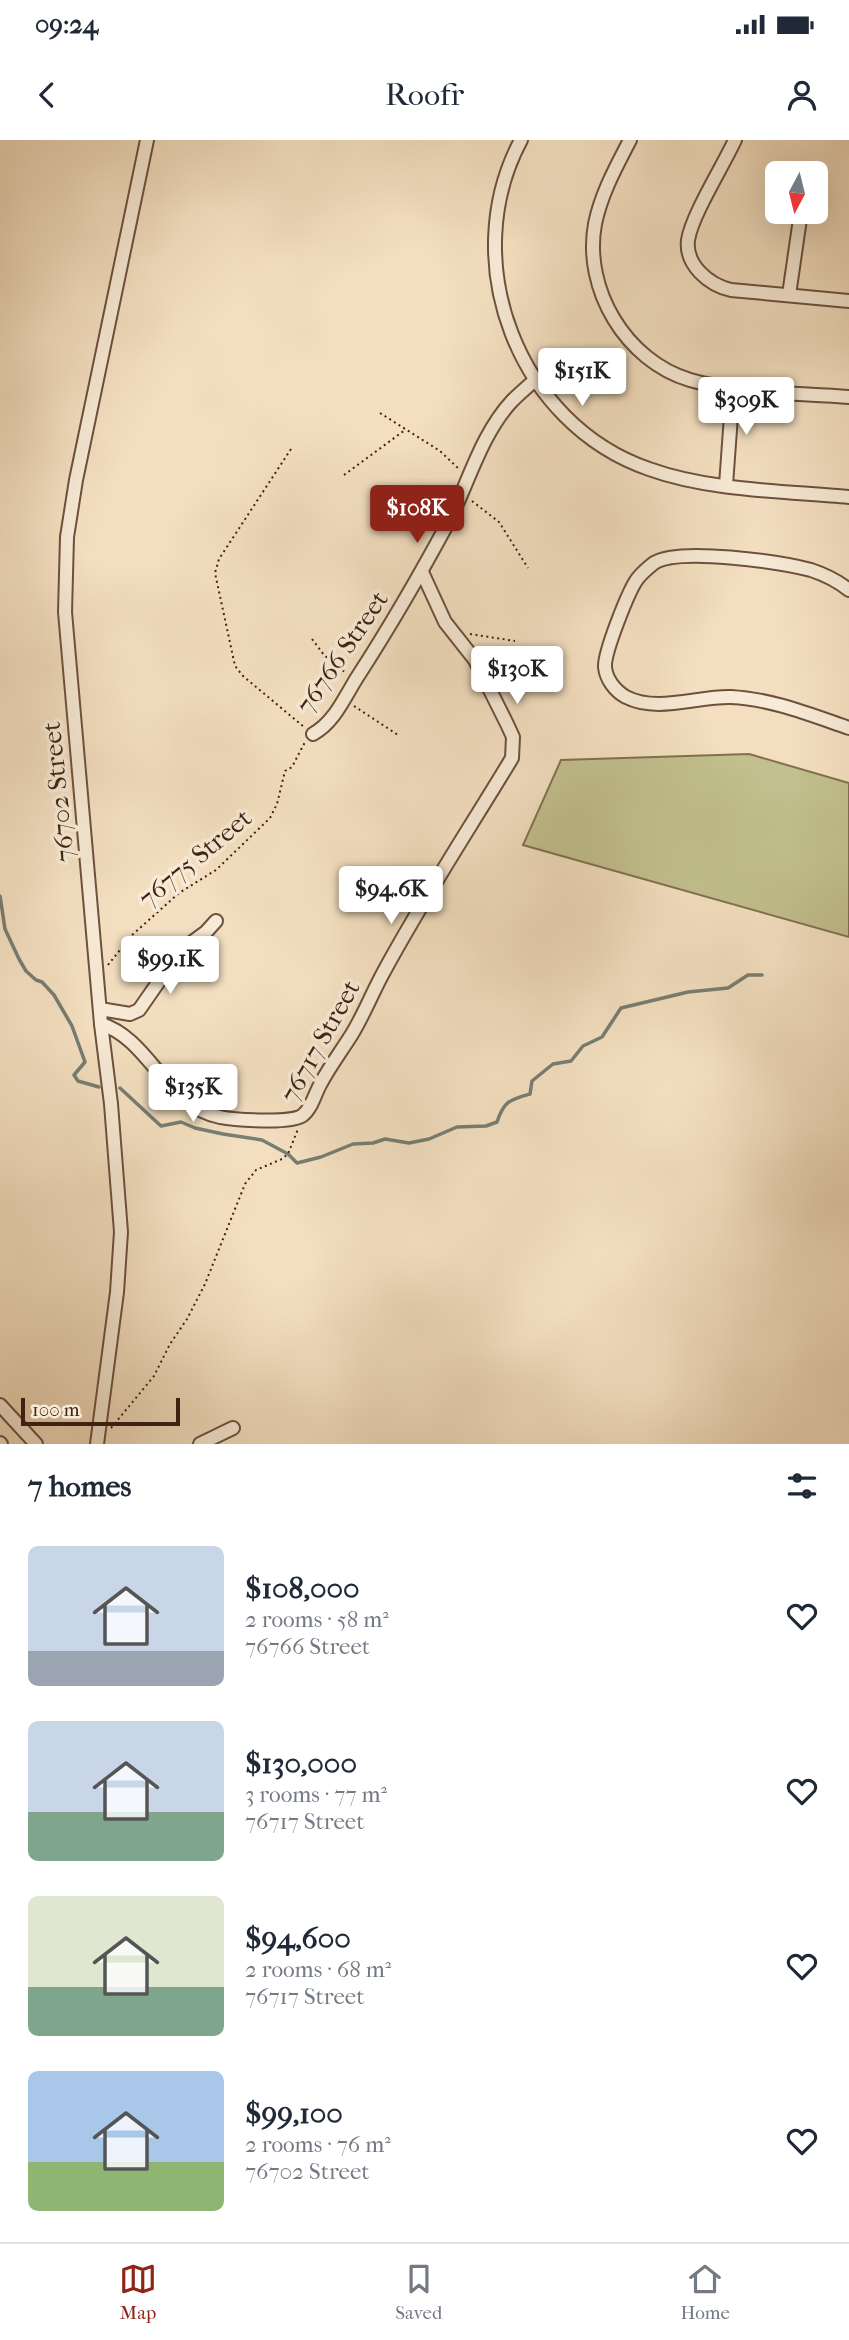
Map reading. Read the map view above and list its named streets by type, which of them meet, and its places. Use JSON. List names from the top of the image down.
{
  "streets": {
    "street": ["76766 Street", "76702 Street", "76717 Street"],
    "path": ["76775 Street"]
  },
  "crossings": [
    ["76766 Street", "76775 Street"],
    ["76702 Street", "76775 Street"],
    ["76702 Street", "76717 Street"]
  ],
  "scale_bar": "100 m",
  "north": "bottom",
  "page": {
    "status": "09:24",
    "header": "Roofr",
    "price": [
      "$151K",
      "$309K",
      "$108K",
      "$130K",
      "$94.6K",
      "$99.1K",
      "$135K"
    ],
    "scale": "100 m",
    "heading": "7 homes",
    "list": [
      {
        "name": "$108,000",
        "note": "2 rooms · 58 m² · 76766 Street"
      },
      {
        "name": "$130,000",
        "note": "3 rooms · 77 m² · 76717 Street"
      },
      {
        "name": "$94,600",
        "note": "2 rooms · 68 m² · 76717 Street"
      },
      {
        "name": "$99,100",
        "note": "2 rooms · 76 m² · 76702 Street"
      }
    ],
    "tabs": ["Map", "Saved", "Home"]
  }
}
